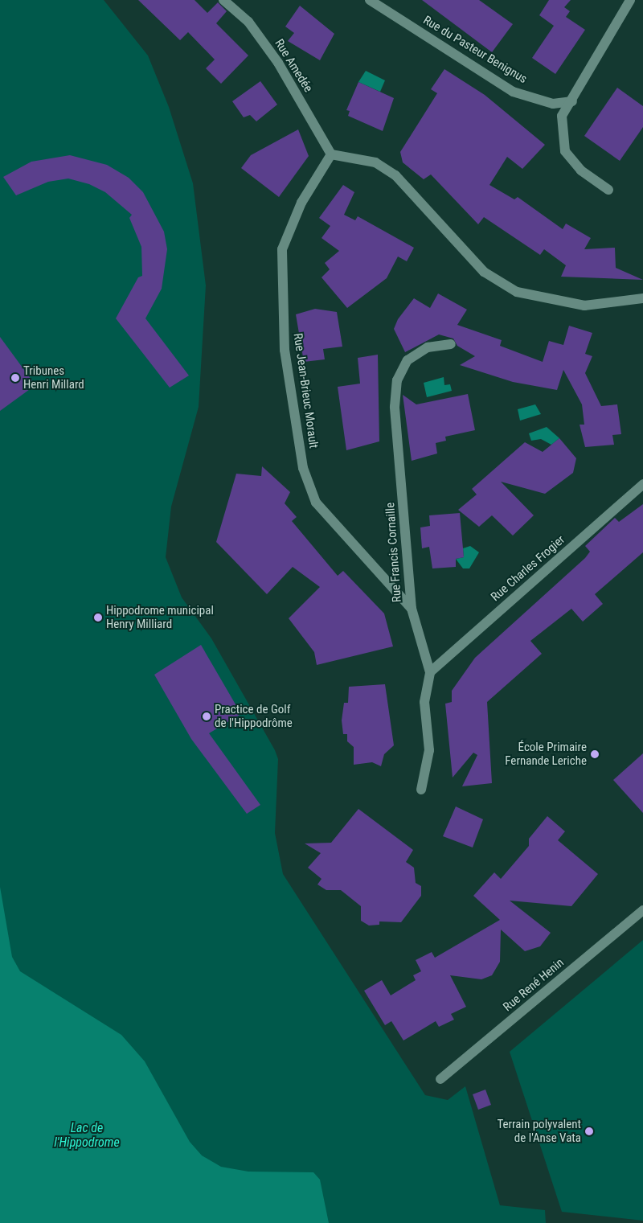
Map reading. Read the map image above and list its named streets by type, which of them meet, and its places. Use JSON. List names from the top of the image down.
{
  "streets": {
    "street": [
      "Rue du Pasteur Benignus",
      "Rue Amedée",
      "Rue Jean-Brieuc Morault",
      "Rue Francis Cornaille",
      "Rue Charles Frogier",
      "Rue René Henin"
    ]
  },
  "crossings": [
    ["Rue Amedée", "Rue Jean-Brieuc Morault"],
    ["Rue Jean-Brieuc Morault", "Rue Francis Cornaille"],
    ["Rue Francis Cornaille", "Rue Charles Frogier"]
  ],
  "water": ["Lac de l'Hippodrome"],
  "places": [
    "Tribunes Henri Millard",
    "Hippodrome municipal Henry Milliard",
    "Practice de Golf de l'Hippodrôme",
    "École Primaire Fernande Leriche",
    "Terrain polyvalent de l'Anse Vata"
  ]
}
